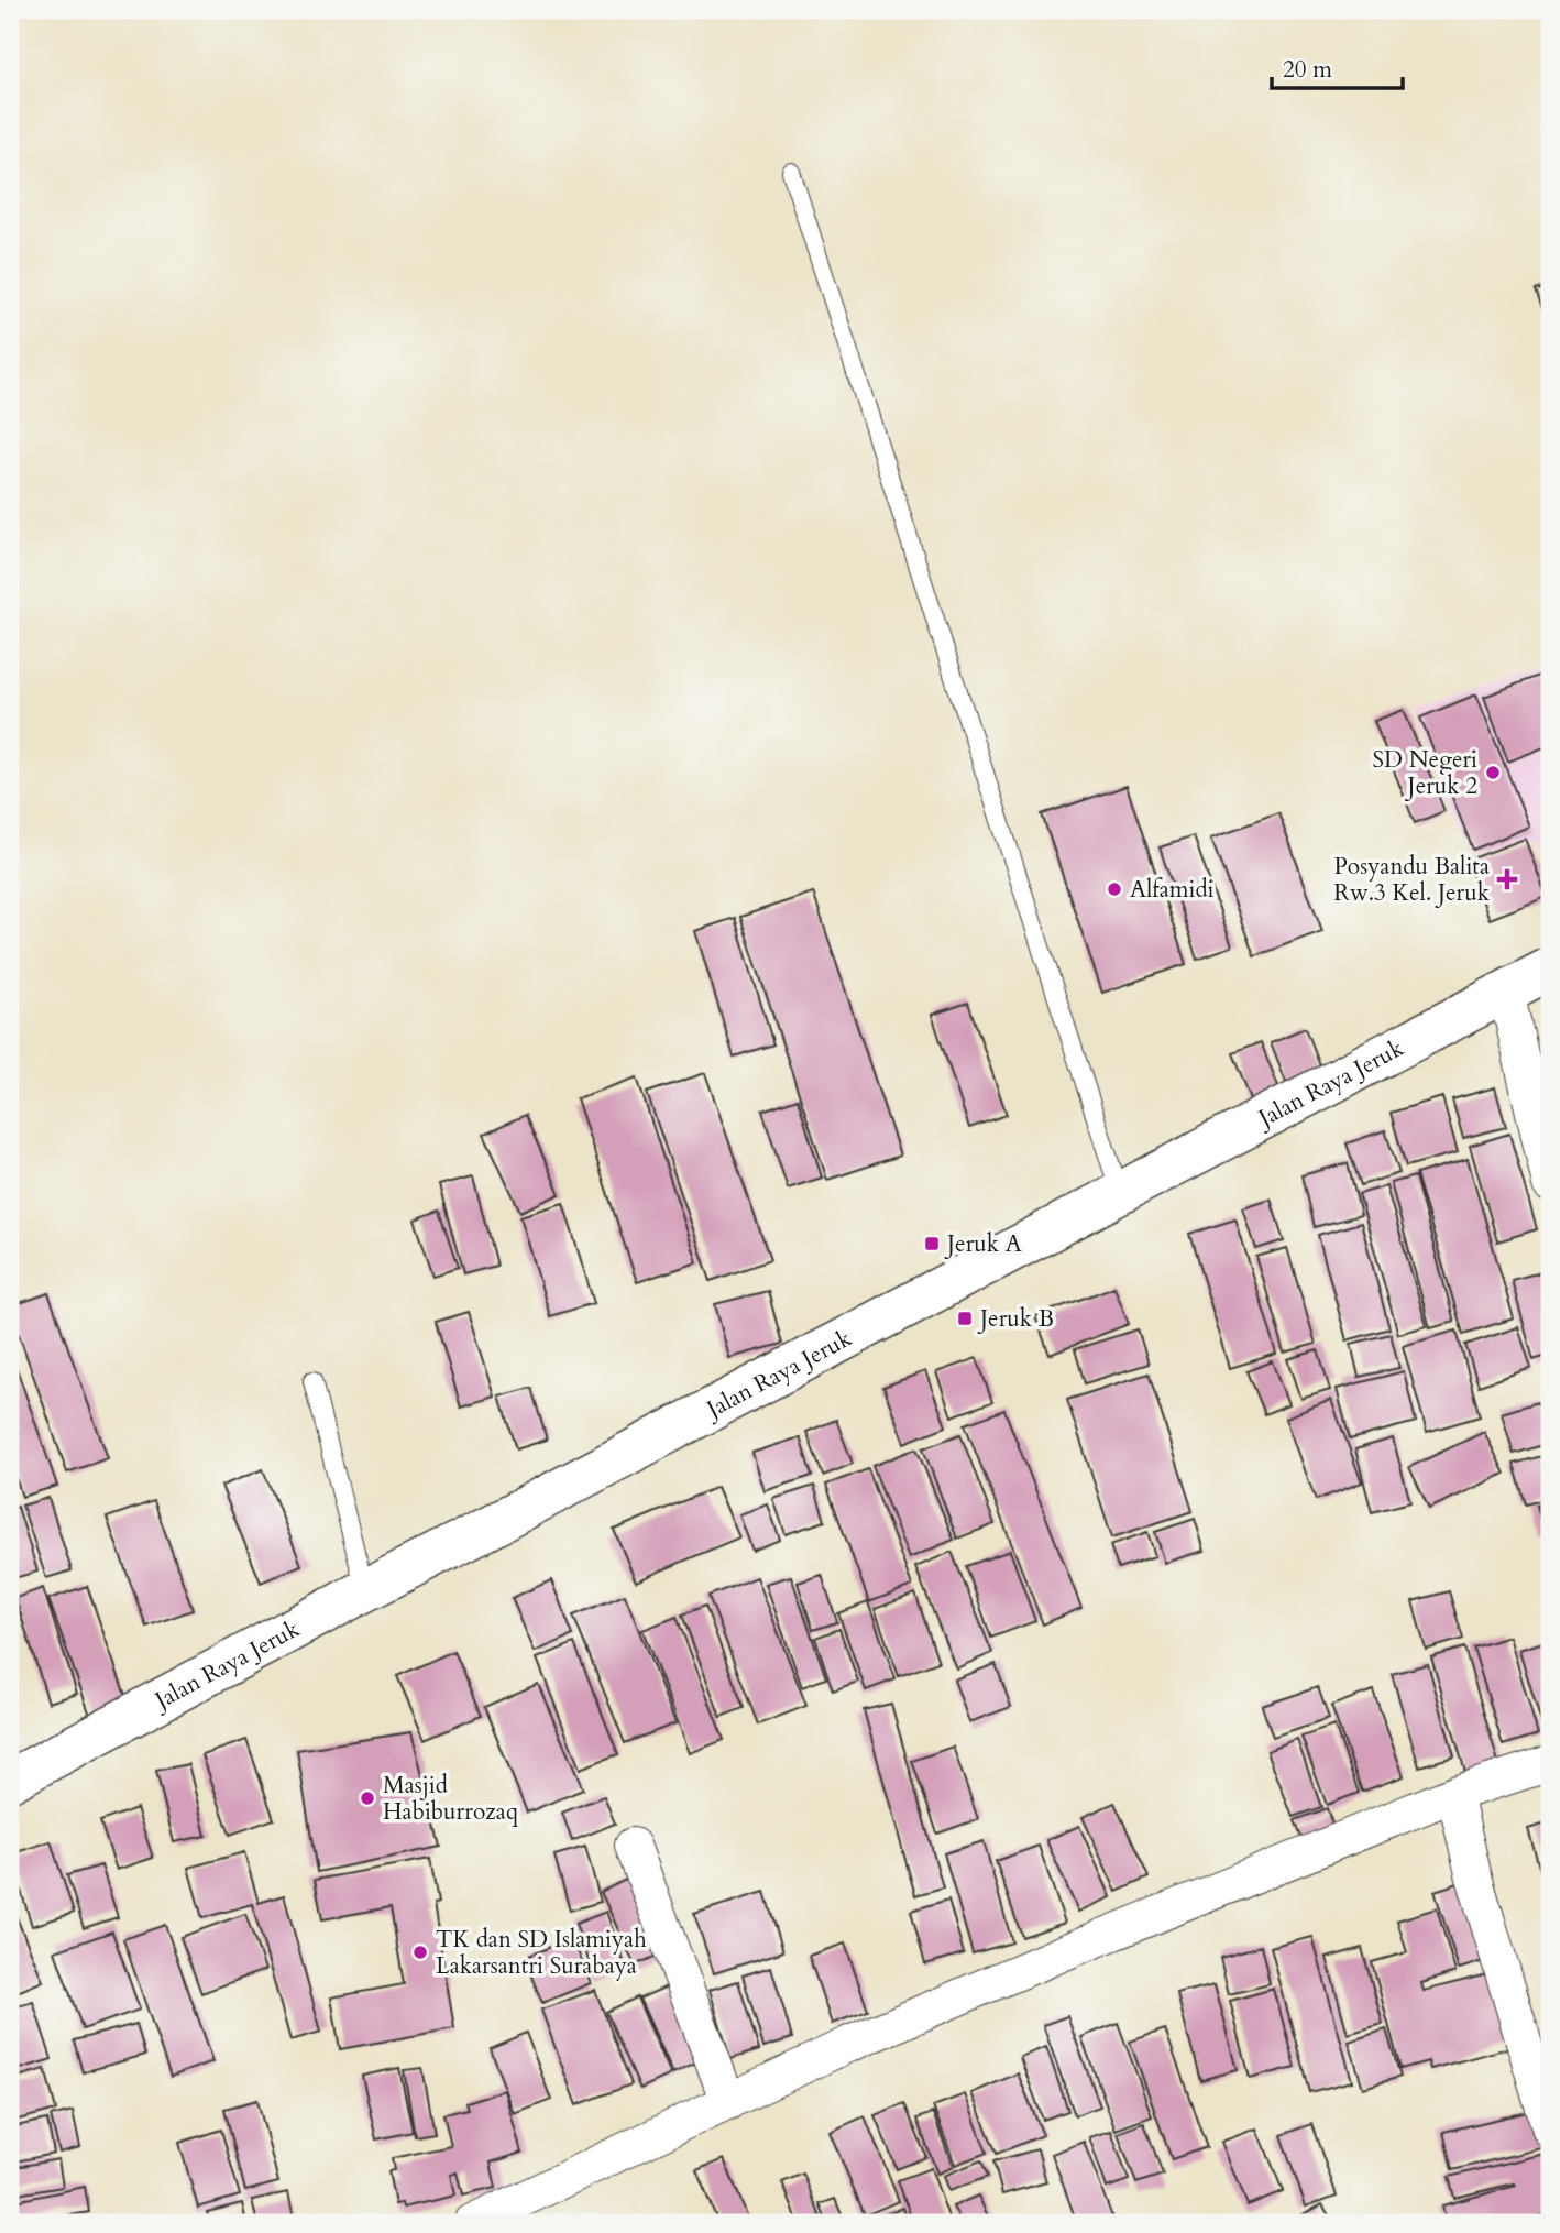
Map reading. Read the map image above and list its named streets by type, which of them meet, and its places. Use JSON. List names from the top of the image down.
{
  "streets": {
    "main road": ["Jalan Raya Jeruk"]
  },
  "places": {
    "other": [
      "SD Negeri Jeruk 2",
      "Alfamidi",
      "Masjid Habiburrozaq",
      "TK dan SD Islamiyah Lakarsantri Surabaya"
    ],
    "health": ["Posyandu Balita Rw.3 Kel. Jeruk"],
    "transit": ["Jeruk A", "Jeruk B"]
  },
  "scale_bar": "20 m"
}
